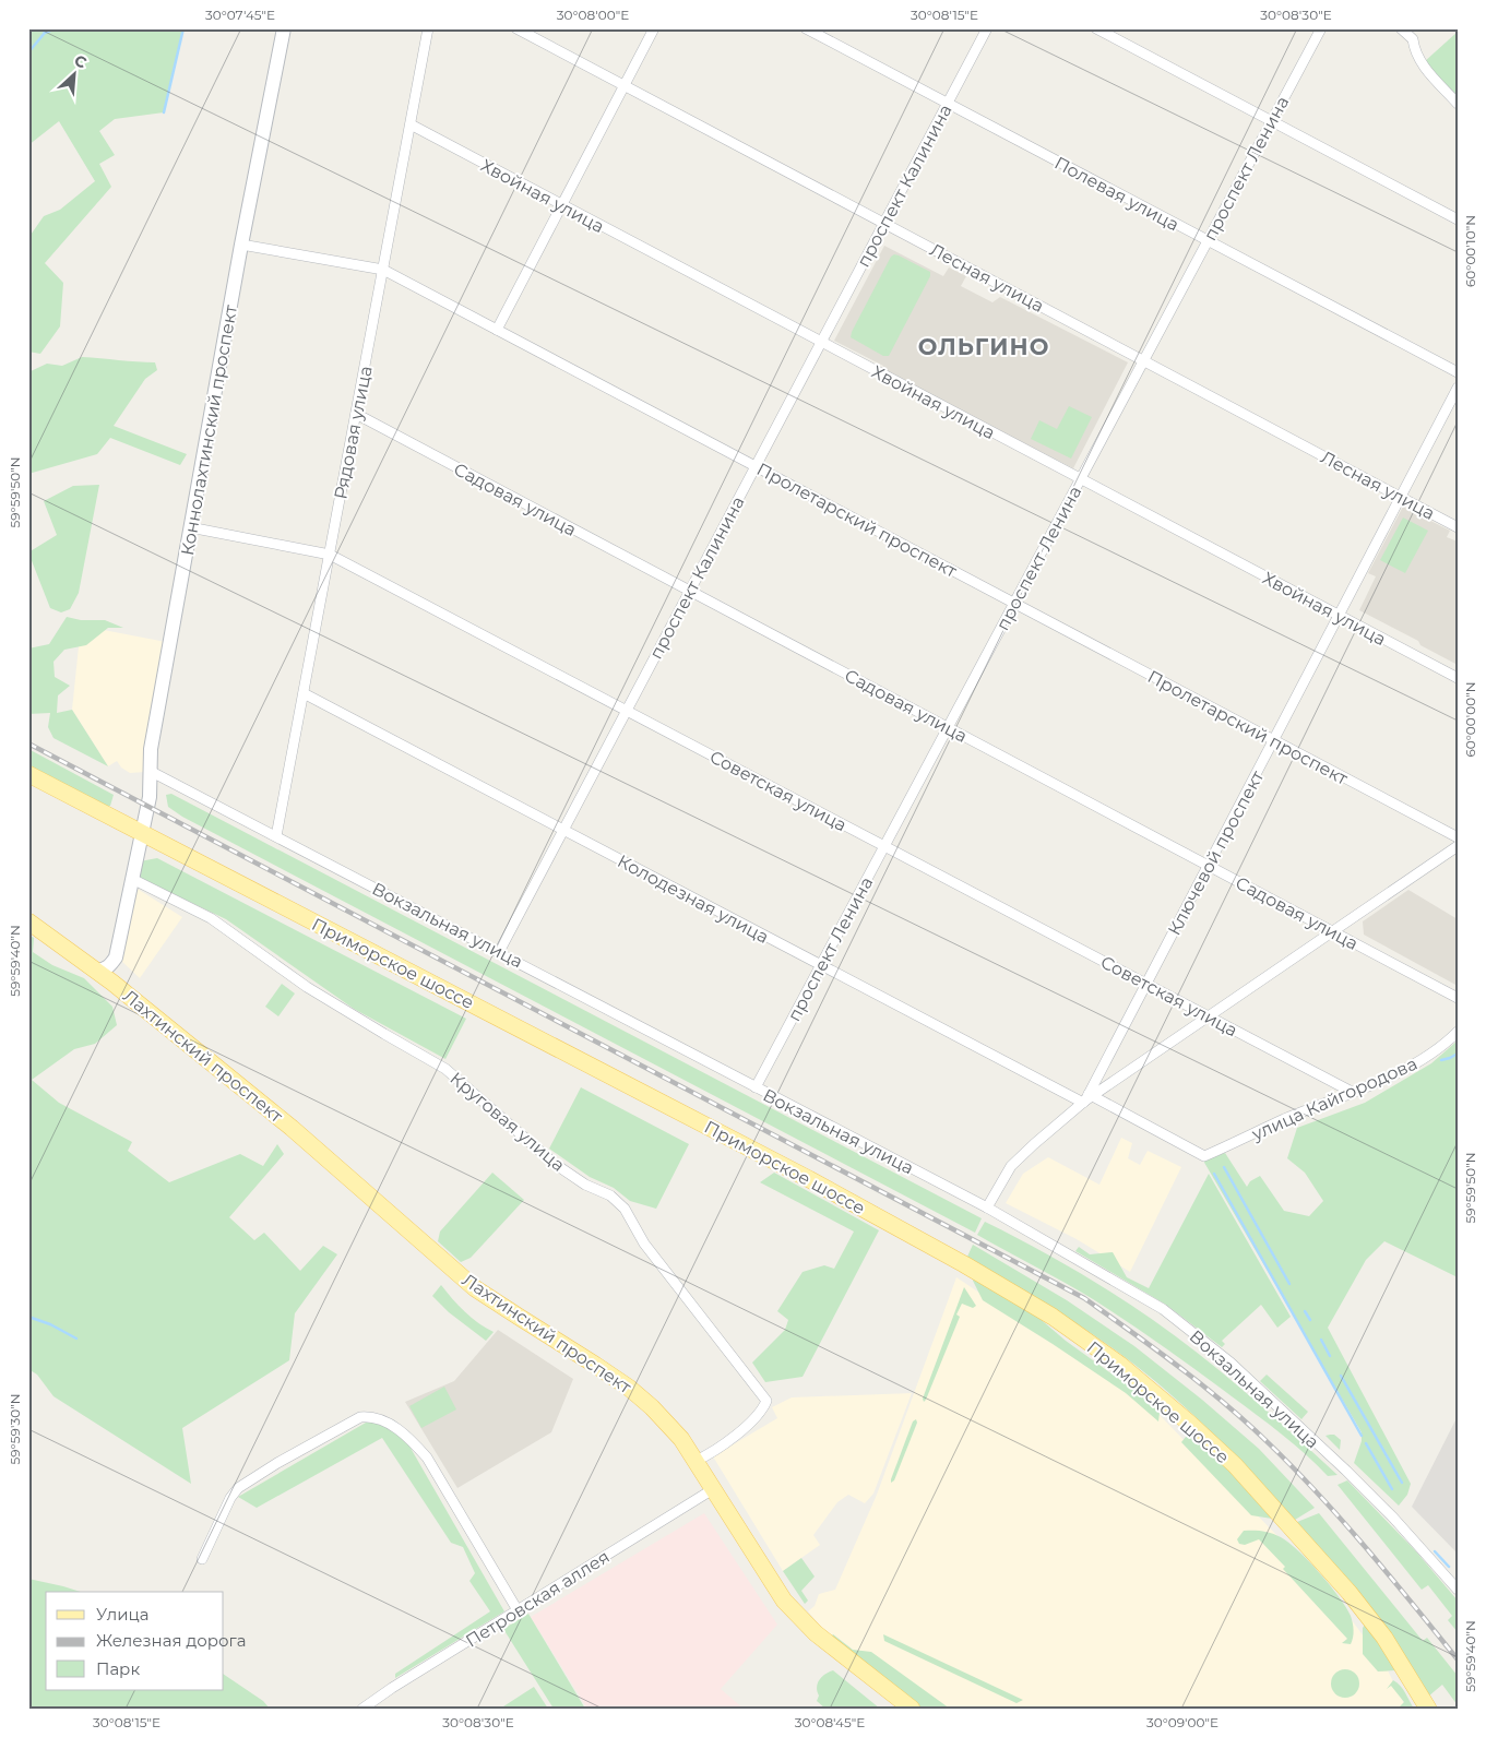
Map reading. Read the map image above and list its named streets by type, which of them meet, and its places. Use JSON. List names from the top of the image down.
{
  "streets": {
    "main road": ["Коннолахтинский проспект", "Приморское шоссе", "Лахтинский проспект"],
    "street": [
      "проспект Ленина",
      "проспект Калинина",
      "Полевая улица",
      "Хвойная улица",
      "Лесная улица",
      "Рядовая улица",
      "Садовая улица",
      "Пролетарский проспект",
      "Советская улица",
      "Ключевой проспект",
      "Колодезная улица",
      "Вокзальная улица",
      "улица Кайгородова",
      "Круговая улица",
      "Петровская аллея"
    ]
  },
  "crossings": [
    ["проспект Ленина", "Полевая улица"],
    ["проспект Ленина", "Хвойная улица"],
    ["проспект Ленина", "Лесная улица"],
    ["проспект Ленина", "Садовая улица"],
    ["проспект Ленина", "Пролетарский проспект"],
    ["проспект Ленина", "Советская улица"],
    ["проспект Ленина", "Колодезная улица"],
    ["проспект Ленина", "Вокзальная улица"],
    ["проспект Калинина", "Полевая улица"],
    ["проспект Калинина", "Хвойная улица"],
    ["проспект Калинина", "Лесная улица"],
    ["проспект Калинина", "Садовая улица"],
    ["проспект Калинина", "Пролетарский проспект"],
    ["проспект Калинина", "Советская улица"],
    ["проспект Калинина", "Колодезная улица"],
    ["проспект Калинина", "Вокзальная улица"],
    ["Хвойная улица", "Рядовая улица"],
    ["Хвойная улица", "Ключевой проспект"],
    ["Лесная улица", "Ключевой проспект"],
    ["Коннолахтинский проспект", "Пролетарский проспект"],
    ["Коннолахтинский проспект", "Советская улица"],
    ["Коннолахтинский проспект", "Вокзальная улица"],
    ["Коннолахтинский проспект", "Приморское шоссе"],
    ["Коннолахтинский проспект", "Лахтинский проспект"],
    ["Коннолахтинский проспект", "Круговая улица"],
    ["Рядовая улица", "Садовая улица"],
    ["Рядовая улица", "Пролетарский проспект"],
    ["Рядовая улица", "Советская улица"],
    ["Рядовая улица", "Колодезная улица"],
    ["Рядовая улица", "Вокзальная улица"],
    ["Садовая улица", "Ключевой проспект"],
    ["Пролетарский проспект", "Ключевой проспект"],
    ["Советская улица", "Ключевой проспект"],
    ["Советская улица", "улица Кайгородова"],
    ["Ключевой проспект", "Колодезная улица"],
    ["Ключевой проспект", "Вокзальная улица"],
    ["Колодезная улица", "улица Кайгородова"],
    ["Лахтинский проспект", "Круговая улица"],
    ["Лахтинский проспект", "Петровская аллея"]
  ],
  "districts": ["ОЛЬГИНО"],
  "legend": ["Улица", "Железная дорога", "Парк"],
  "north": "top right",
  "coordinates": [
    "30°07'45\"E",
    "30°08'00\"E",
    "30°08'15\"E",
    "30°08'30\"E",
    "60°00'10\"N",
    "59°59'50\"N",
    "60°00'00\"N",
    "59°59'40\"N",
    "59°59'30\"N",
    "30°08'45\"E",
    "30°09'00\"E"
  ]
}
